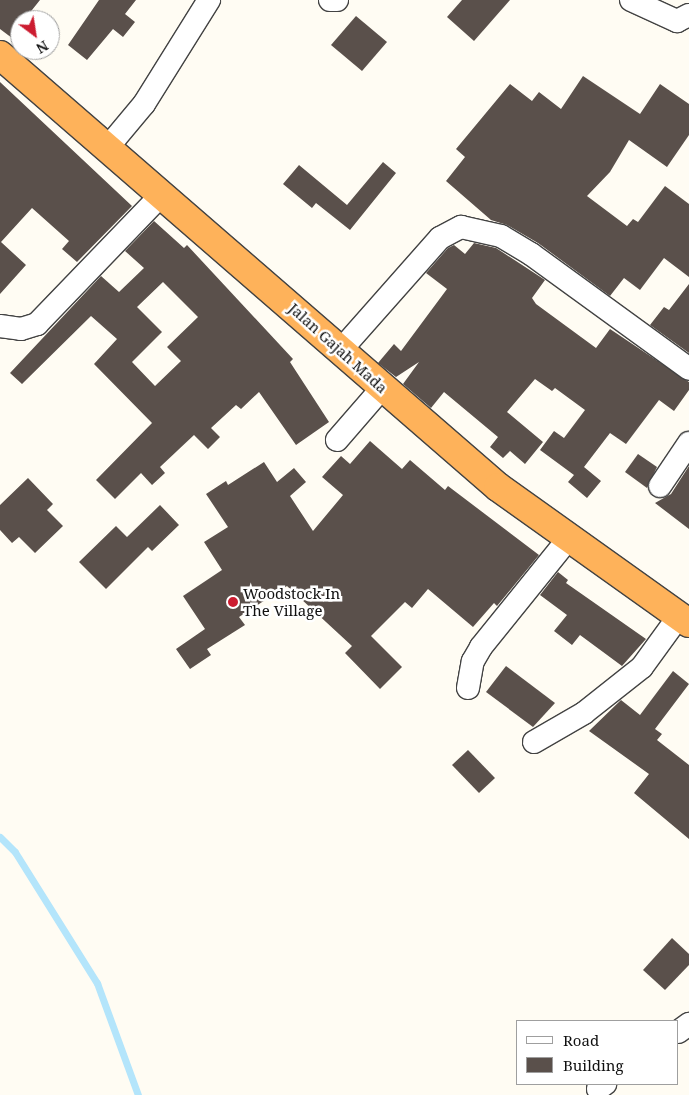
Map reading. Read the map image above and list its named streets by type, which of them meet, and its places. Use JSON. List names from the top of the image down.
{
  "streets": {
    "highway": ["Jalan Gajah Mada"]
  },
  "places": ["Woodstock In The Village"],
  "legend": ["Road", "Building"],
  "north": "bottom right"
}
